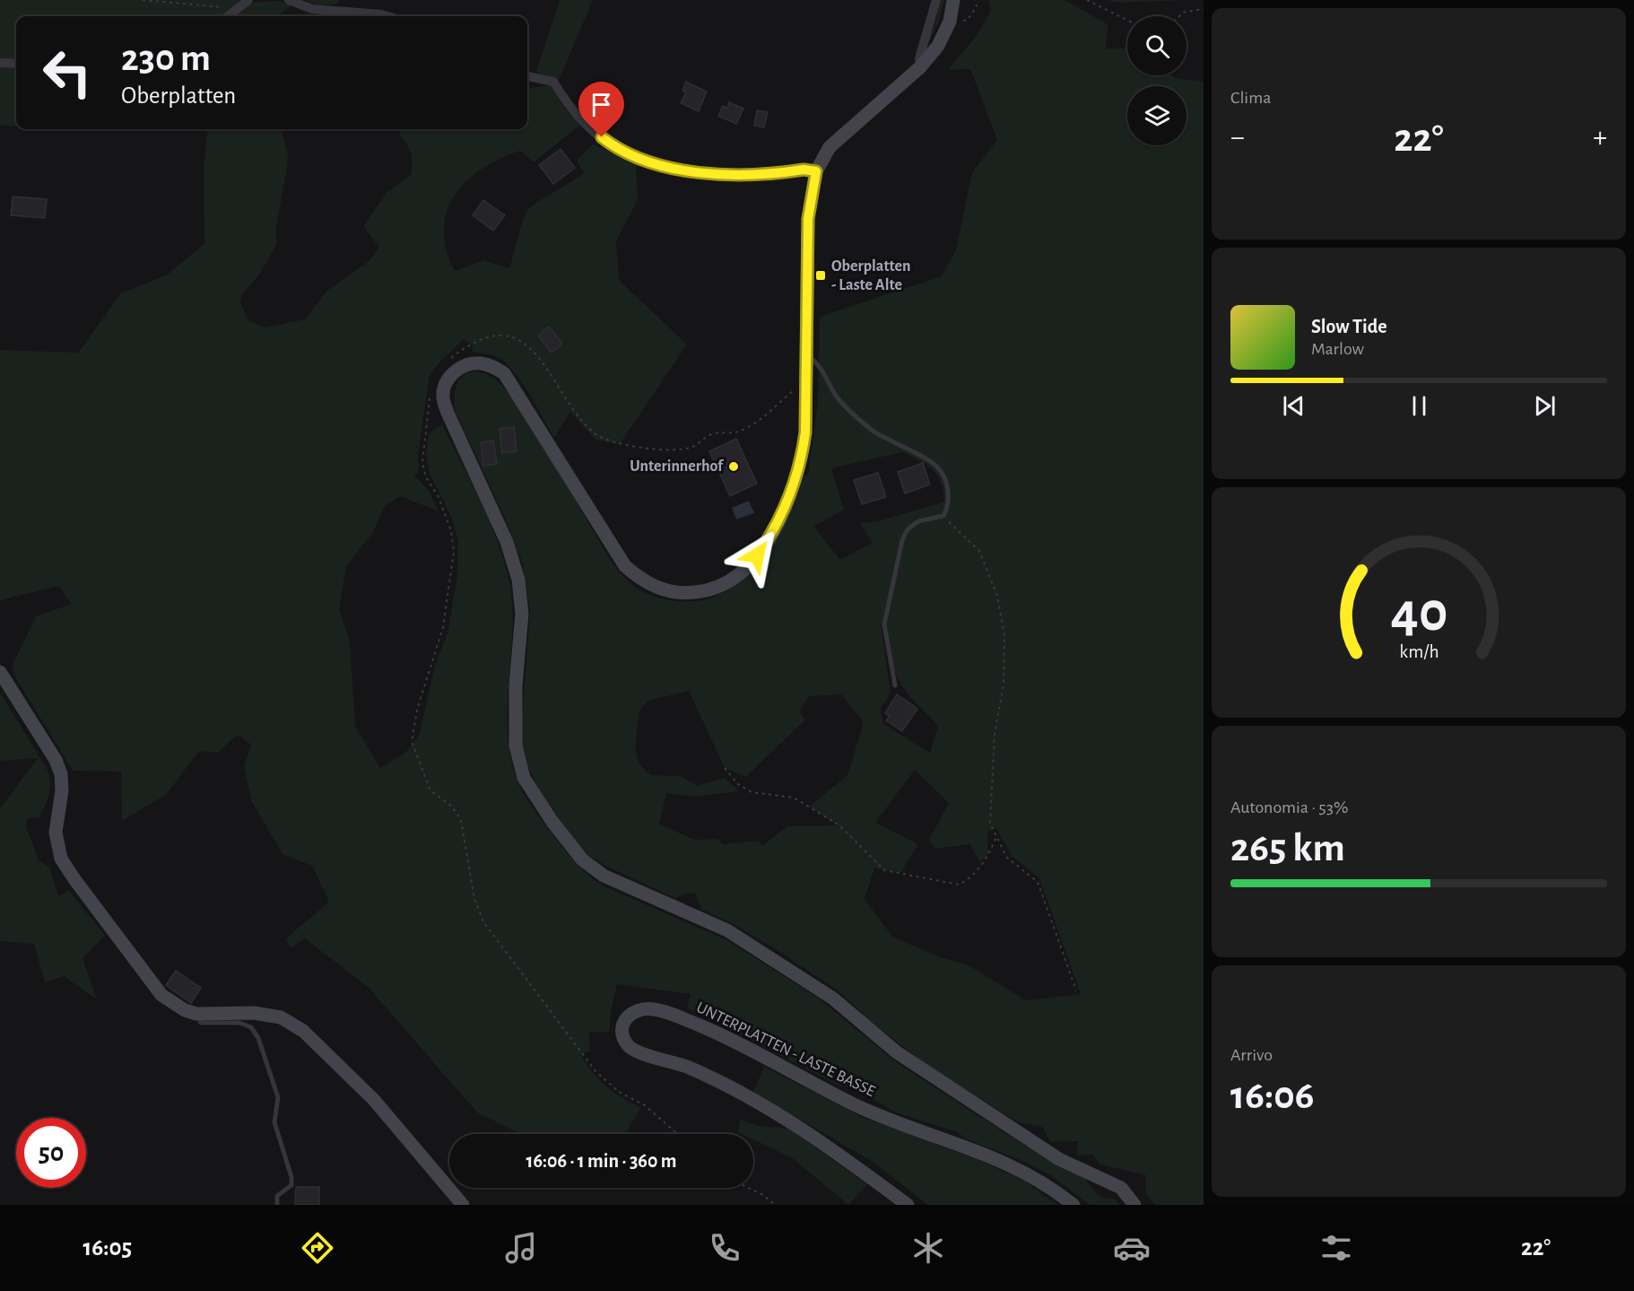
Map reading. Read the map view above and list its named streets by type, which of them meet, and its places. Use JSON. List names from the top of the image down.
{
  "streets": {
    "main road": ["UNTERPLATTEN - LASTE BASSE"]
  },
  "places": {
    "transit": ["Oberplatten - Laste Alte"],
    "other": ["Unterinnerhof"]
  },
  "page": {
    "tile": [
      "Clima",
      ["Autonomia · 53%", "265 km"],
      ["Arrivo", "16:06"]
    ],
    "turn": ["230 m", "Oberplatten"],
    "heat": ["−", "22°", "+"],
    "song": ["Slow Tide", "Marlow"],
    "limit": "50",
    "trip": "16:06 · 1 min · 360 m",
    "tabs": ["16:05", "22°"],
    "gauge": ["40", "km/h"]
  }
}
